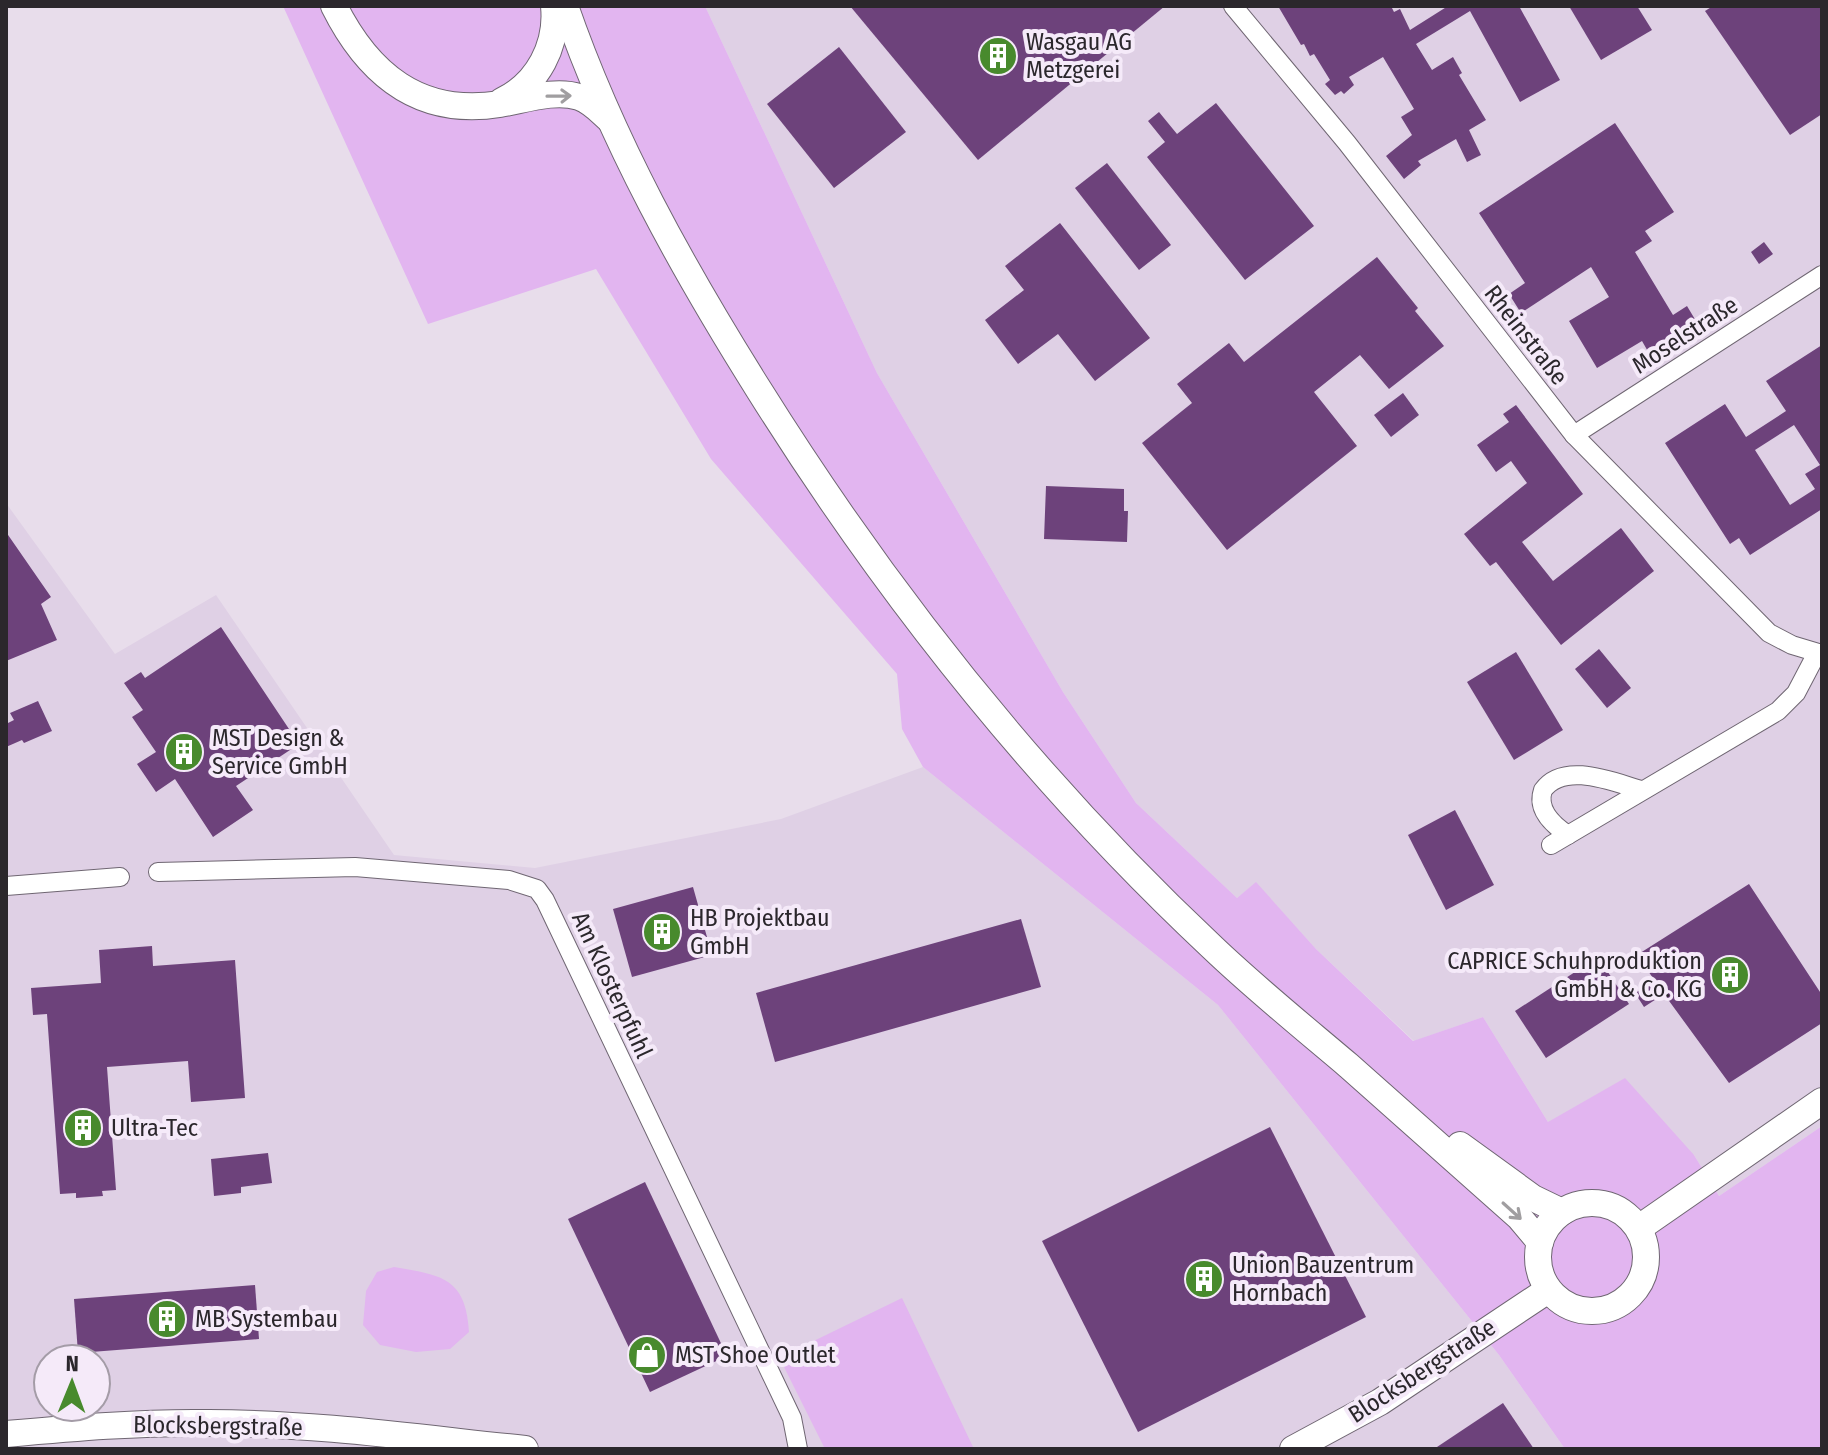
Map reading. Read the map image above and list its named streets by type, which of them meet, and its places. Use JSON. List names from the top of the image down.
{
  "streets": {
    "main road": ["Blocksbergstraße"],
    "street": ["Rheinstraße", "Moselstraße", "Am Klosterpfuhl"]
  },
  "crossings": [
    ["Rheinstraße", "Moselstraße"]
  ],
  "places": {
    "building": [
      "Wasgau AG Metzgerei",
      "MST Design & Service GmbH",
      "HB Projektbau GmbH",
      "CAPRICE Schuhproduktion GmbH & Co. KG",
      "Ultra-Tec",
      "Union Bauzentrum Hornbach",
      "MB Systembau"
    ],
    "shop": ["MST Shoe Outlet"]
  },
  "north": "top"
}
